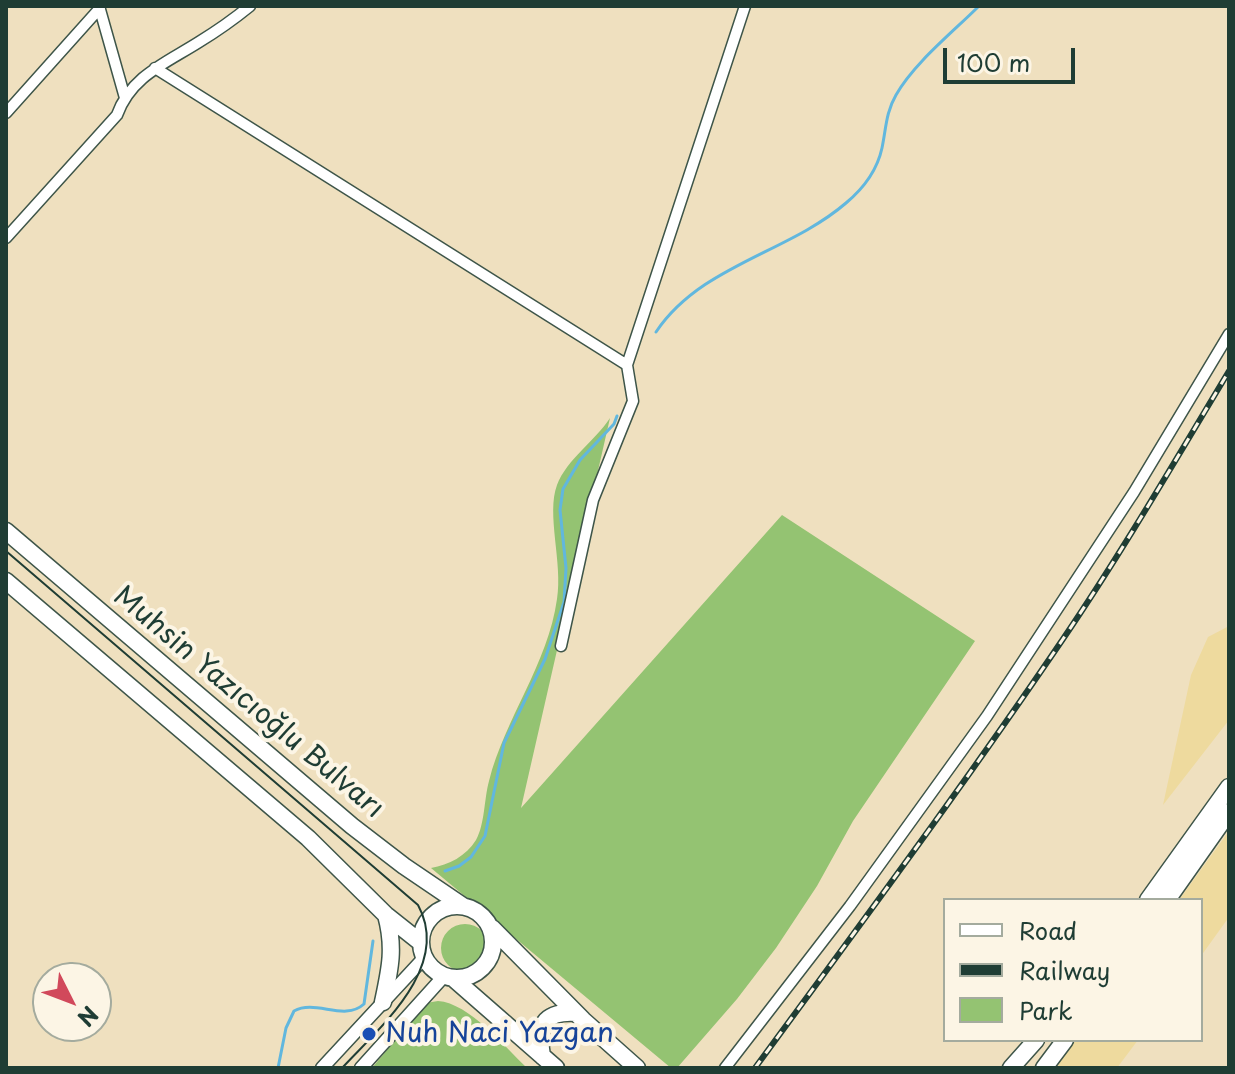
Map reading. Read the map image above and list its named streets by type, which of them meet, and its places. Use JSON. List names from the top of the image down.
{
  "streets": {
    "highway": ["Muhsin Yazıcıoğlu Bulvarı"]
  },
  "places": ["Nuh Naci Yazgan"],
  "legend": ["Road", "Railway", "Park"],
  "scale_bar": "100 m",
  "north": "bottom right"
}
